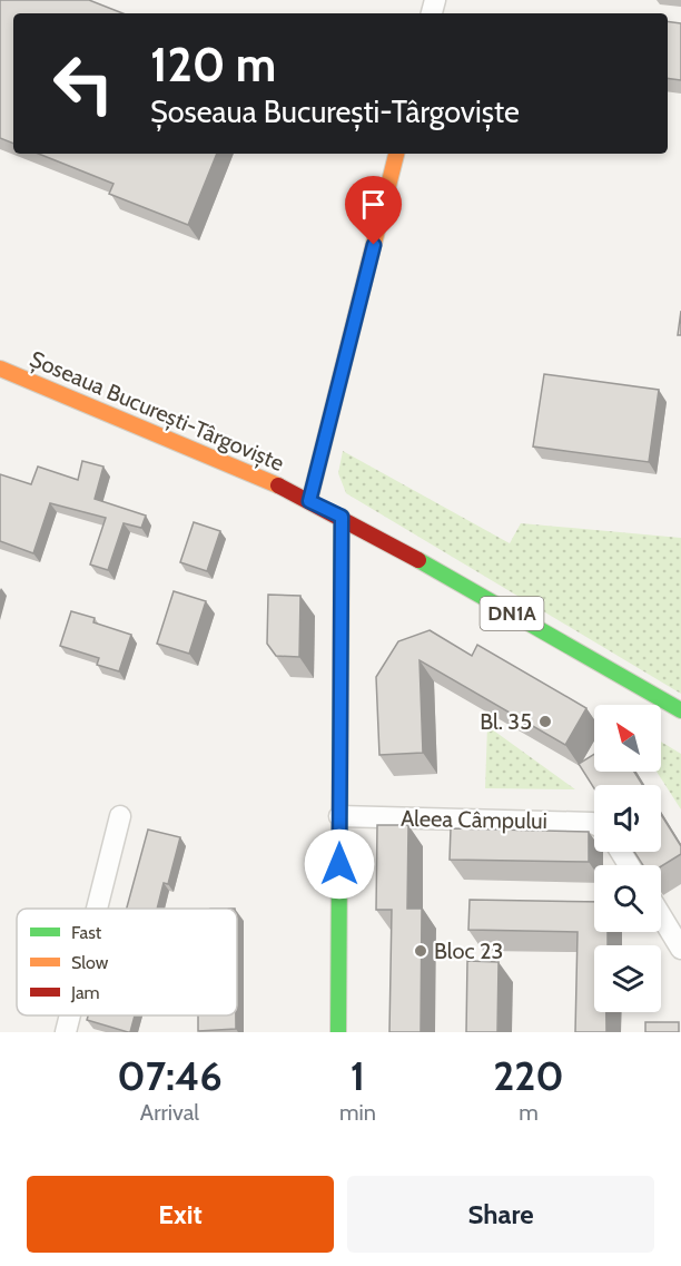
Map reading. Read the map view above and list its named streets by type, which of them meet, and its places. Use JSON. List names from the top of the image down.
{
  "streets": {
    "street": ["Șoseaua București-Târgoviște", "DN1A", "Aleea Câmpului"]
  },
  "places": ["Bl. 35", "Bloc 23"],
  "legend": ["Fast", "Slow", "Jam"],
  "north": "top left",
  "page": {
    "turn": ["120 m", "Șoseaua București-Târgoviște"],
    "eta": [
      "07:46",
      "Arrival",
      "1",
      "min",
      "220",
      "m"
    ],
    "buttons": ["Exit", "Share"]
  }
}
